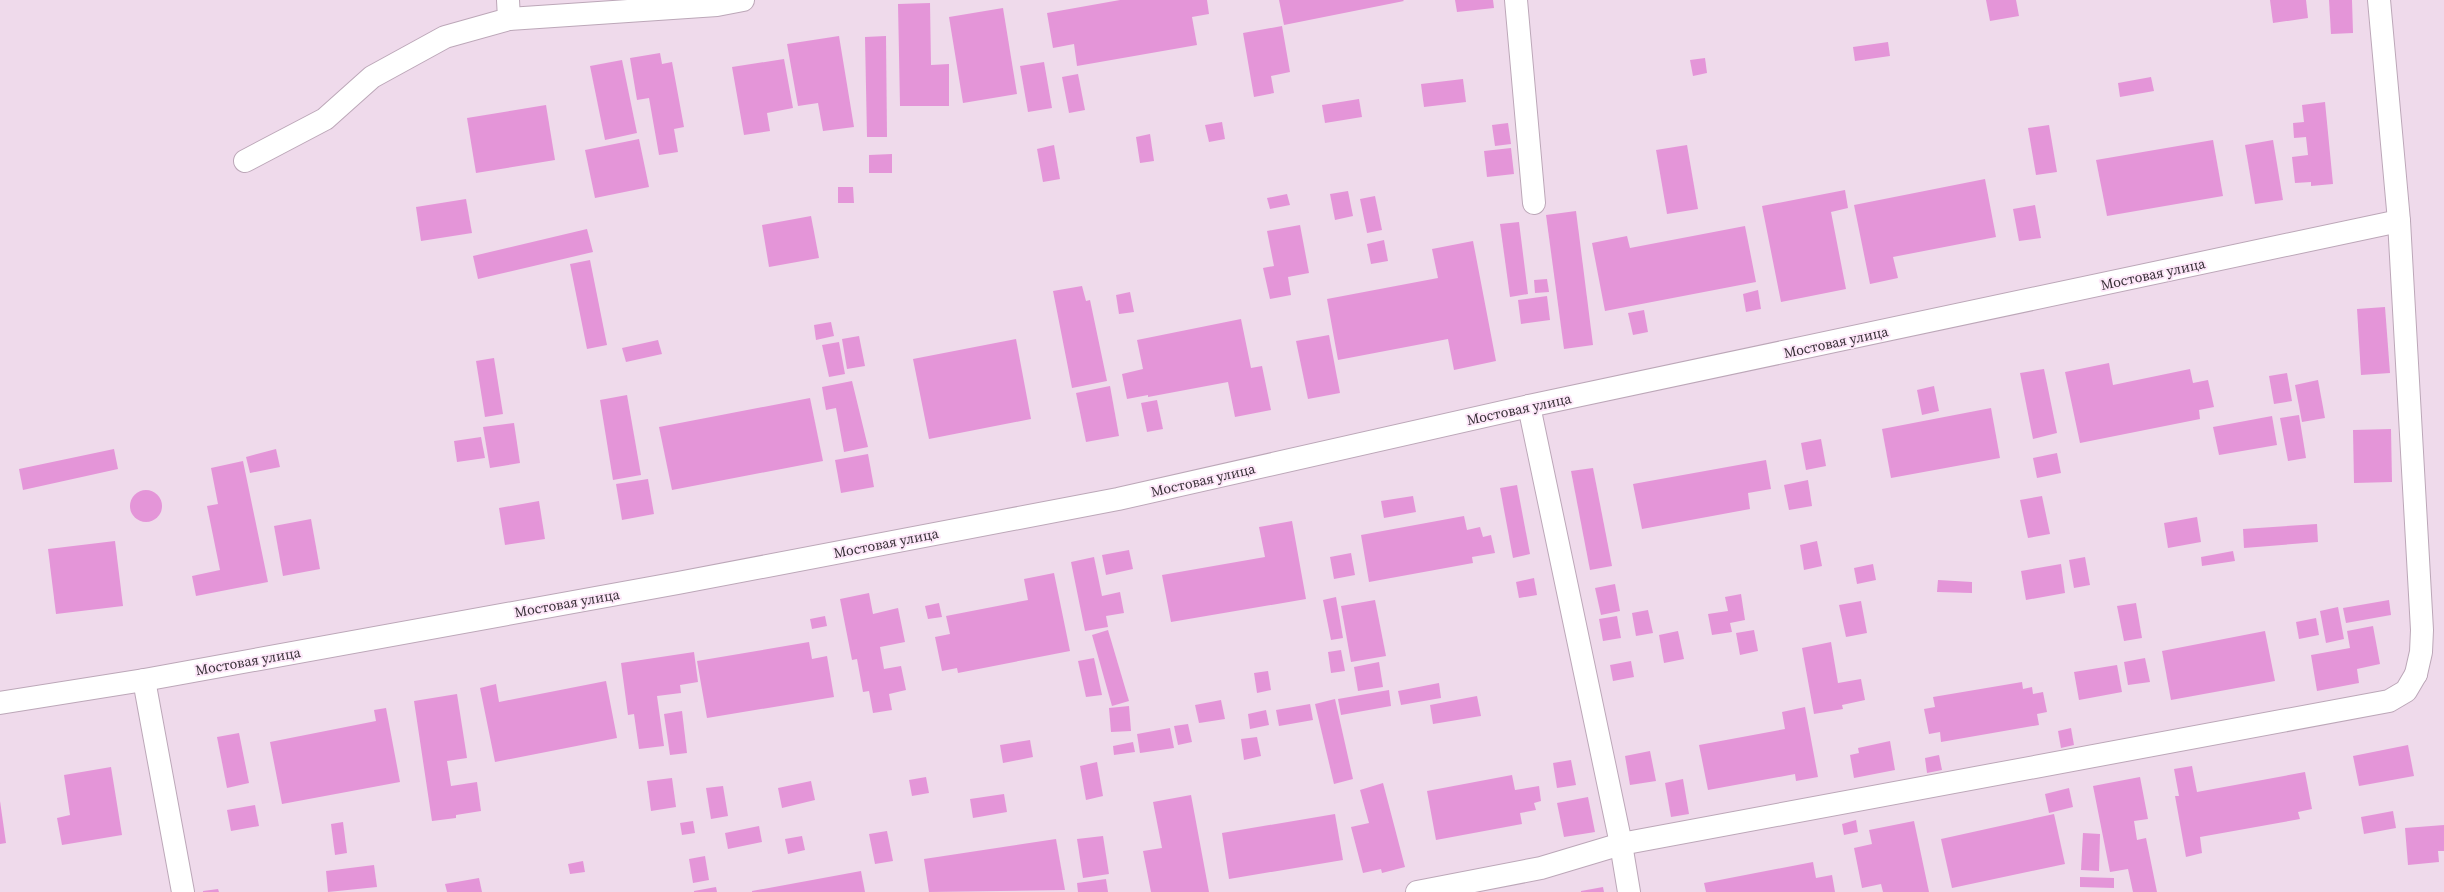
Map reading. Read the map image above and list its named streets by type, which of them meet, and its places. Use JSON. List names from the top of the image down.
{
  "streets": {
    "street": ["Мостовая улица"]
  }
}
